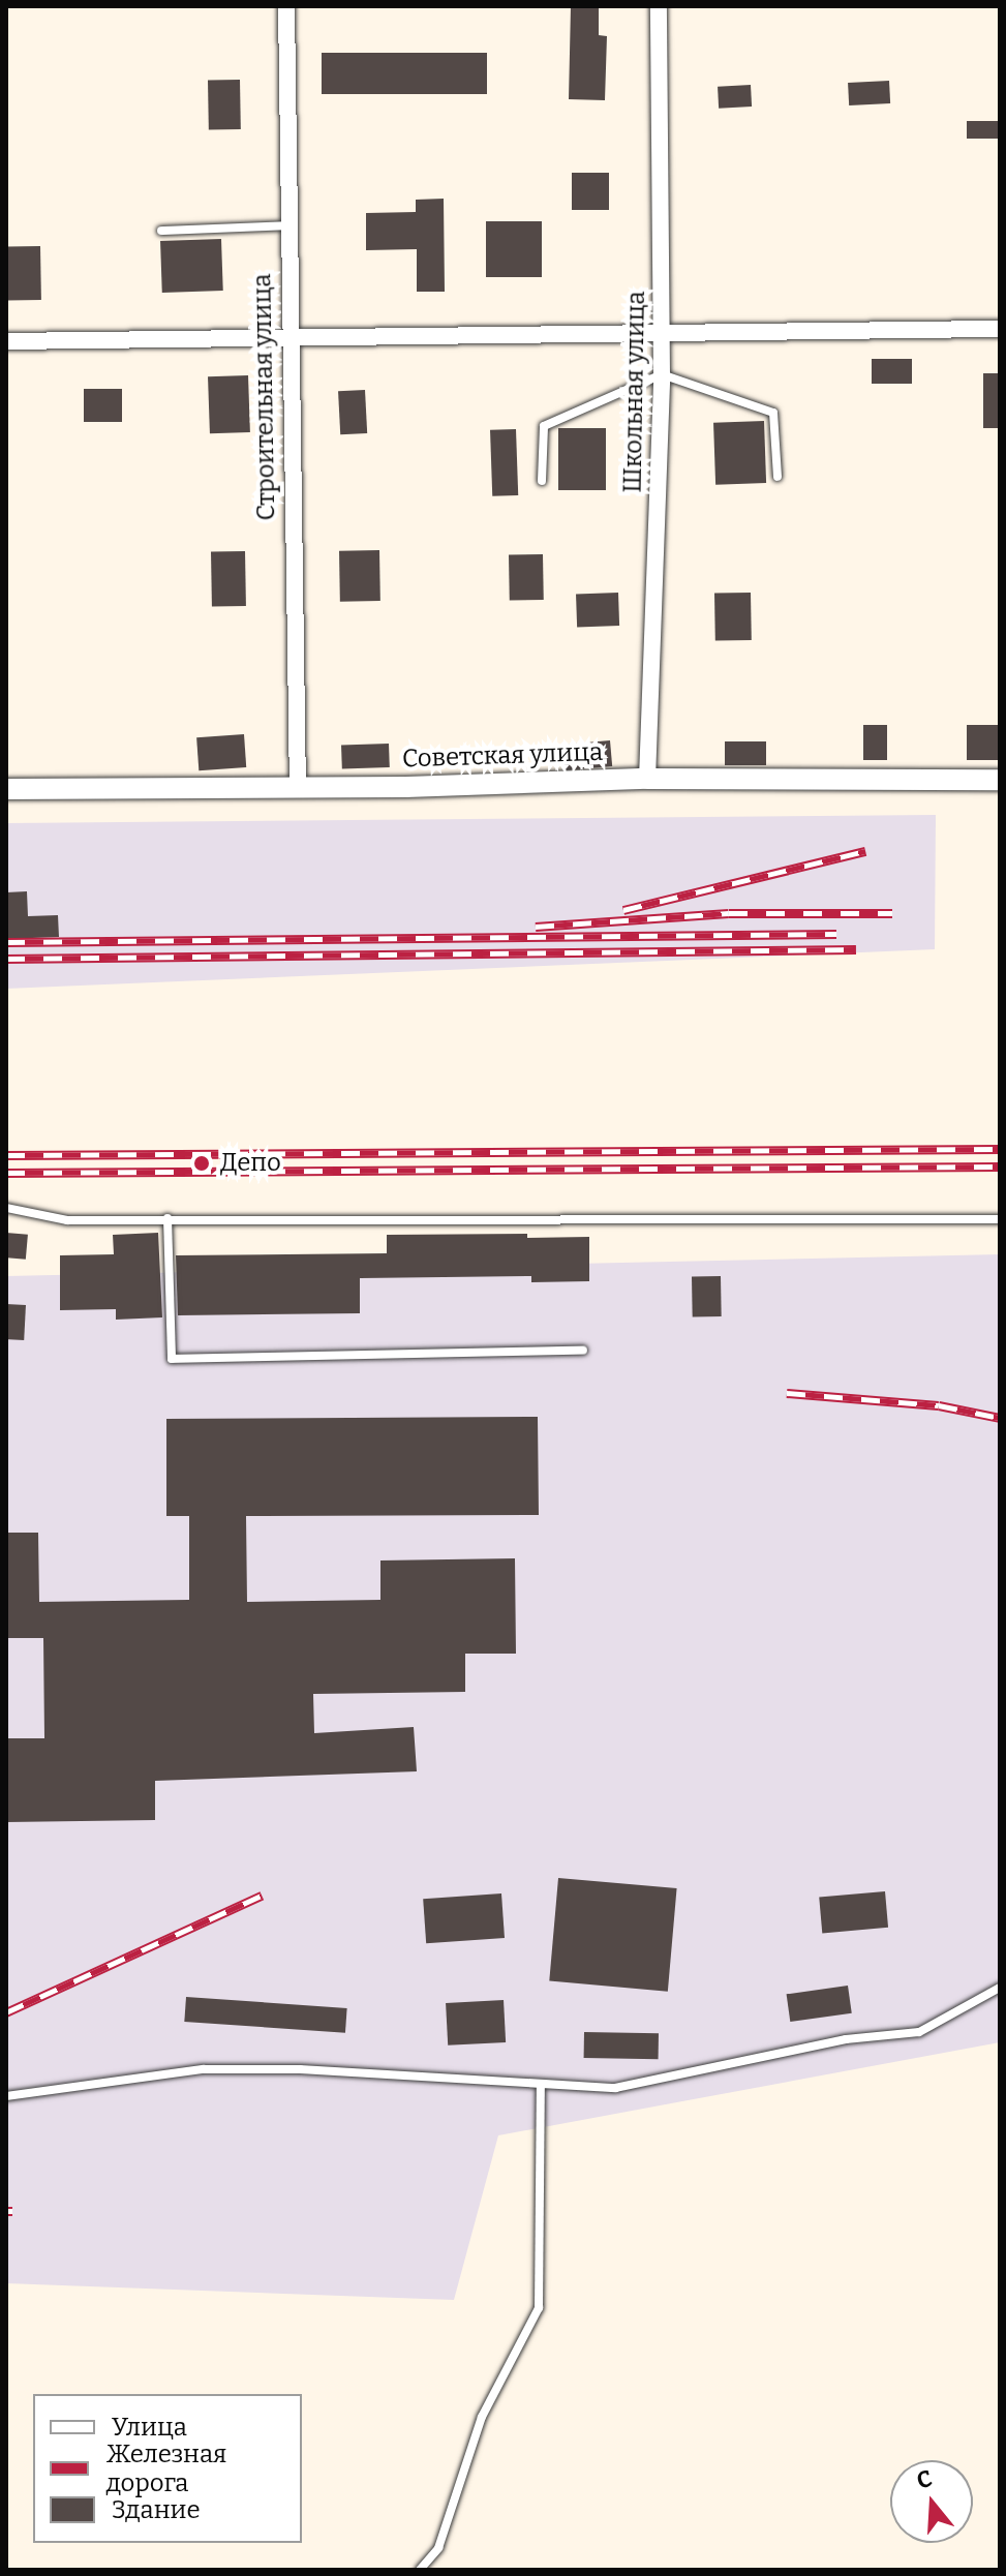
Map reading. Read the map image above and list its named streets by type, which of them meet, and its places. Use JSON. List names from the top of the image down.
{
  "streets": {
    "street": ["Школьная улица", "Строительная улица", "Советская улица"]
  },
  "crossings": [
    ["Школьная улица", "Советская улица"],
    ["Строительная улица", "Советская улица"]
  ],
  "places": ["Депо"],
  "legend": ["Улица", "Железная дорога", "Здание"],
  "north": "top"
}
